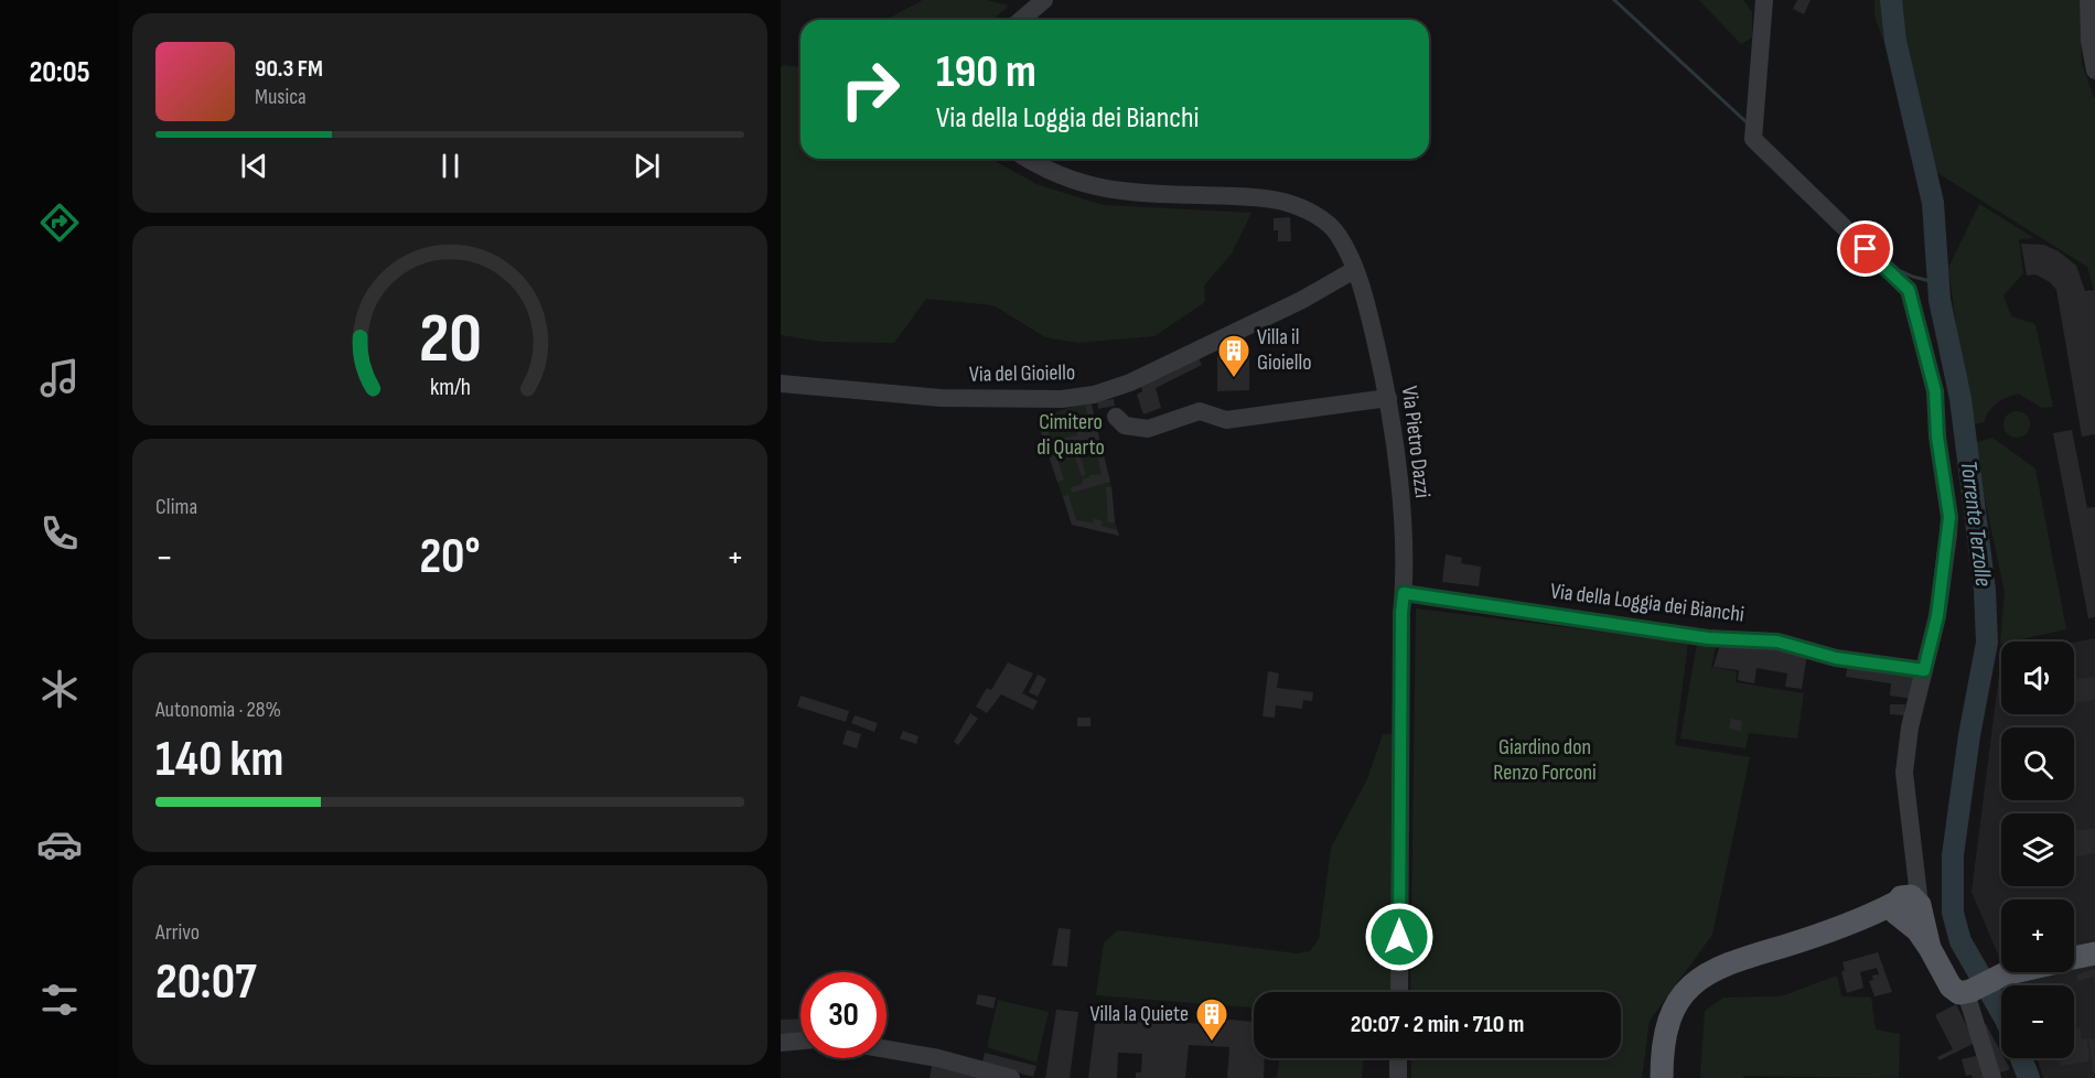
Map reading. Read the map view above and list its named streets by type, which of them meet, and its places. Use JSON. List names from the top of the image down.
{
  "streets": {
    "street": ["Via del Gioiello", "Via Pietro Dazzi", "Via della Loggia dei Bianchi"]
  },
  "crossings": [
    ["Via del Gioiello", "Via Pietro Dazzi"],
    ["Via Pietro Dazzi", "Via della Loggia dei Bianchi"]
  ],
  "water": ["Torrente Terzolle"],
  "parks": ["Cimitero di Quarto", "Giardino don Renzo Forconi"],
  "places": {
    "building": ["Villa il Gioiello", "Villa la Quiete"]
  },
  "page": {
    "tabs": "20:05",
    "turn": ["190 m", "Via della Loggia dei Bianchi"],
    "song": ["90.3 FM", "Musica"],
    "tile": [
      "Clima",
      ["Autonomia · 28%", "140 km"],
      ["Arrivo", "20:07"]
    ],
    "heat": ["−", "20°", "+"],
    "map_buttons": ["+", "−"],
    "limit": "30",
    "trip": "20:07 · 2 min · 710 m",
    "gauge": ["20", "km/h"]
  }
}
